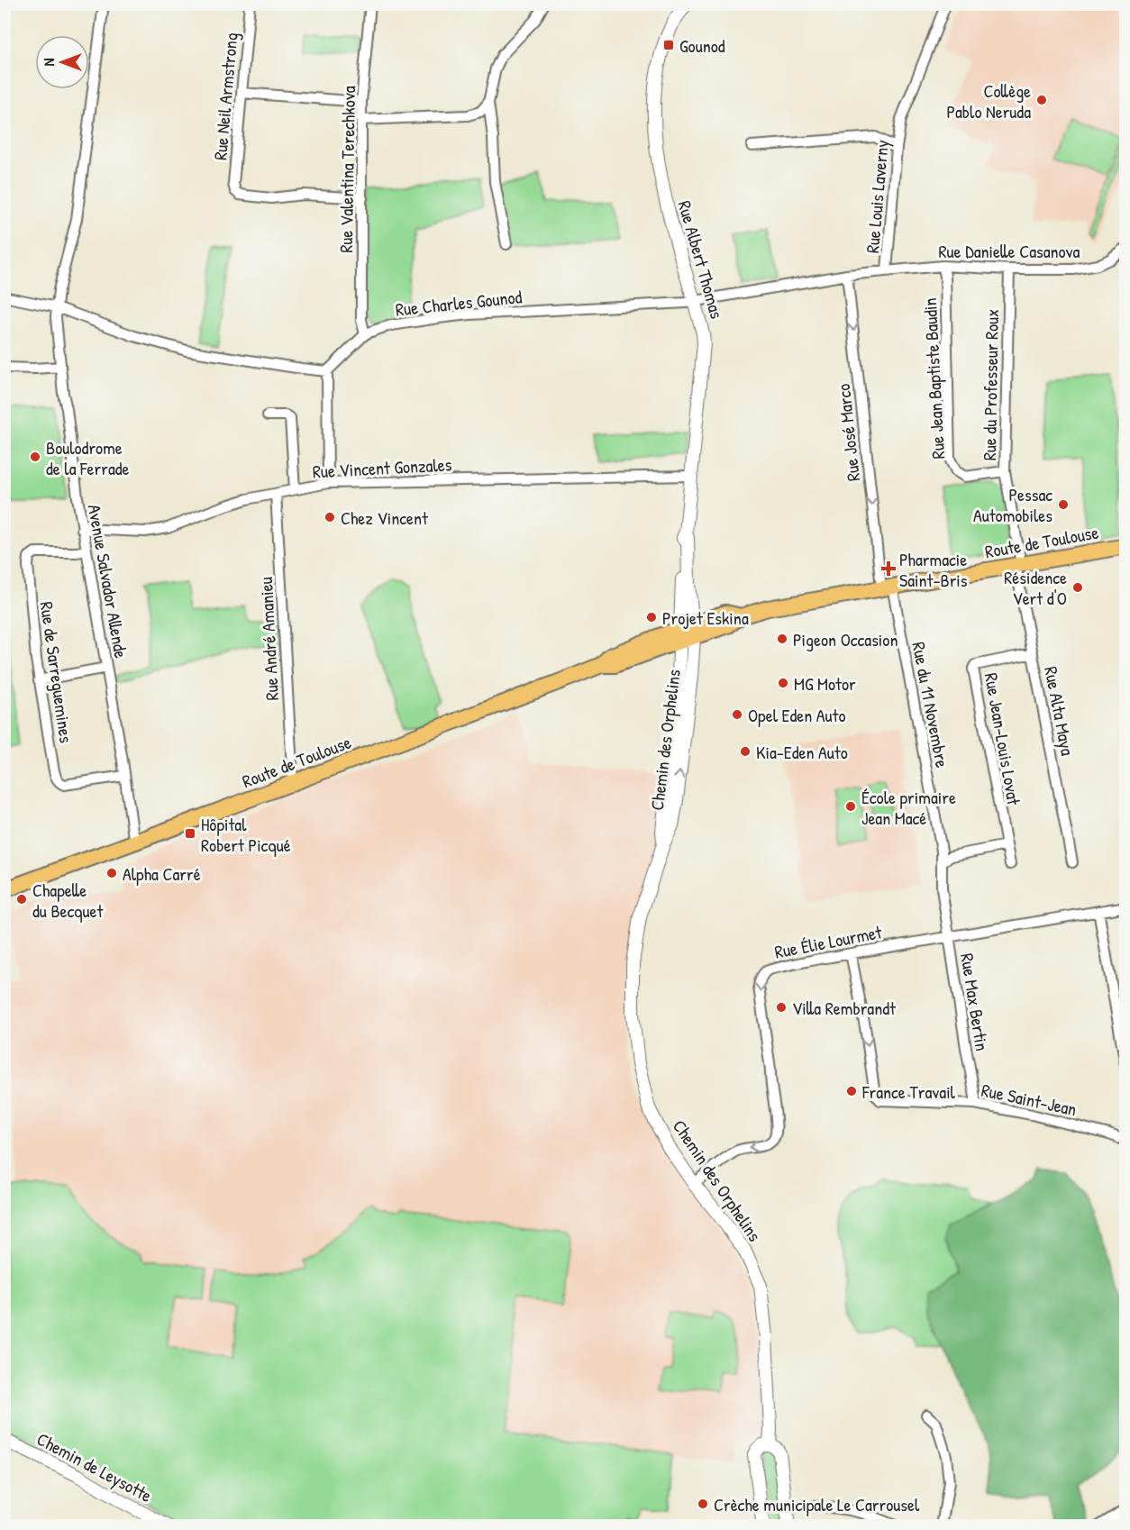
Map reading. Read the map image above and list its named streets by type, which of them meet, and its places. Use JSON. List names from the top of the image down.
{
  "streets": {
    "main road": ["Route de Toulouse"],
    "street": [
      "Rue Neil Armstrong",
      "Rue Valentina Terechkova",
      "Rue Louis Laverny",
      "Rue Danielle Casanova",
      "Rue Albert Thomas",
      "Rue Charles Gounod",
      "Rue Jean Baptiste Baudin",
      "Rue du Professeur Roux",
      "Rue José Marco",
      "Rue Vincent Gonzales",
      "Avenue Salvador Allende",
      "Rue André Amanieu",
      "Rue de Sarreguemines",
      "Rue du 11 Novembre",
      "Rue Alta Maya",
      "Rue Jean-Louis Lovat",
      "Chemin des Orphelins",
      "Rue Élie Lourmet",
      "Rue Max Bertin",
      "Rue Saint-Jean",
      "Chemin de Leysotte"
    ]
  },
  "crossings": [
    ["Rue Neil Armstrong", "Rue Valentina Terechkova"],
    ["Rue Valentina Terechkova", "Rue Charles Gounod"],
    ["Rue Louis Laverny", "Rue Danielle Casanova"],
    ["Rue Louis Laverny", "Rue Albert Thomas"],
    ["Rue Louis Laverny", "Rue Charles Gounod"],
    ["Rue Louis Laverny", "Rue José Marco"],
    ["Rue Danielle Casanova", "Rue Jean Baptiste Baudin"],
    ["Rue Danielle Casanova", "Rue du Professeur Roux"],
    ["Rue Albert Thomas", "Rue Charles Gounod"],
    ["Rue Albert Thomas", "Rue Vincent Gonzales"],
    ["Rue Albert Thomas", "Route de Toulouse"],
    ["Rue Albert Thomas", "Chemin des Orphelins"],
    ["Rue Jean Baptiste Baudin", "Rue du Professeur Roux"],
    ["Rue du Professeur Roux", "Route de Toulouse"],
    ["Rue du Professeur Roux", "Rue Alta Maya"],
    ["Rue José Marco", "Route de Toulouse"],
    ["Rue José Marco", "Rue du 11 Novembre"],
    ["Rue Vincent Gonzales", "Avenue Salvador Allende"],
    ["Rue Vincent Gonzales", "Rue André Amanieu"],
    ["Route de Toulouse", "Avenue Salvador Allende"],
    ["Route de Toulouse", "Rue André Amanieu"],
    ["Route de Toulouse", "Rue du 11 Novembre"],
    ["Route de Toulouse", "Rue Alta Maya"],
    ["Route de Toulouse", "Chemin des Orphelins"],
    ["Avenue Salvador Allende", "Rue de Sarreguemines"],
    ["Rue du 11 Novembre", "Rue Élie Lourmet"],
    ["Rue du 11 Novembre", "Rue Max Bertin"],
    ["Rue Alta Maya", "Rue Jean-Louis Lovat"],
    ["Chemin des Orphelins", "Rue Élie Lourmet"],
    ["Rue Élie Lourmet", "Rue Max Bertin"],
    ["Rue Élie Lourmet", "Rue Saint-Jean"],
    ["Rue Max Bertin", "Rue Saint-Jean"]
  ],
  "one_way": ["Rue José Marco"],
  "places": {
    "transit": ["Gounod", "Hôpital Robert Picqué"],
    "other": [
      "Collège Pablo Neruda",
      "Boulodrome de la Ferrade",
      "Pessac Automobiles",
      "Chez Vincent",
      "Résidence Vert d'O",
      "Projet Eskina",
      "Pigeon Occasion",
      "MG Motor",
      "Opel Eden Auto",
      "Kia-Eden Auto",
      "École primaire Jean Macé",
      "Alpha Carré",
      "Chapelle du Becquet",
      "Villa Rembrandt",
      "France Travail",
      "Crèche municipale Le Carrousel"
    ],
    "health": ["Pharmacie Saint-Bris"]
  },
  "north": "left"
}
